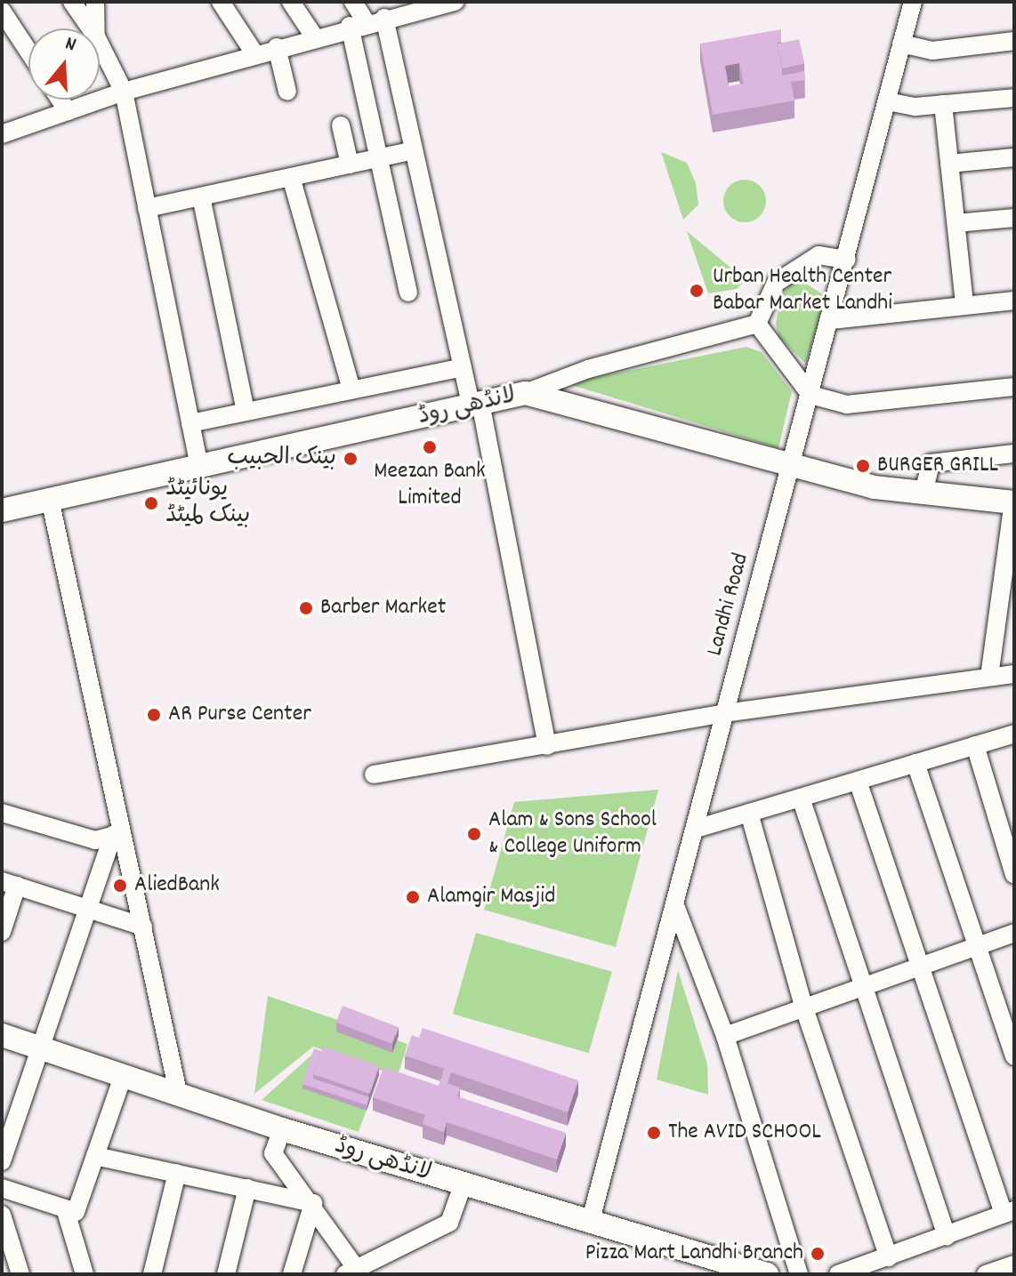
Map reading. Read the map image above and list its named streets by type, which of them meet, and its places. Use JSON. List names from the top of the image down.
{
  "streets": {
    "main road": ["لانڈھی روڈ"],
    "street": ["Landhi Road"]
  },
  "crossings": [
    ["لانڈھی روڈ", "Landhi Road"]
  ],
  "places": [
    "Urban Health Center Babar Market Landhi",
    "Meezan Bank Limited",
    "بينک الحبيب",
    "BURGER GRILL",
    "یونائیٹڈ بینک لمیٹڈ",
    "Barber Market",
    "AR Purse Center",
    "Alam & Sons School & College Uniform",
    "AliedBank",
    "Alamgir Masjid",
    "The AVID SCHOOL",
    "Pizza Mart Landhi Branch"
  ],
  "north": "top"
}
